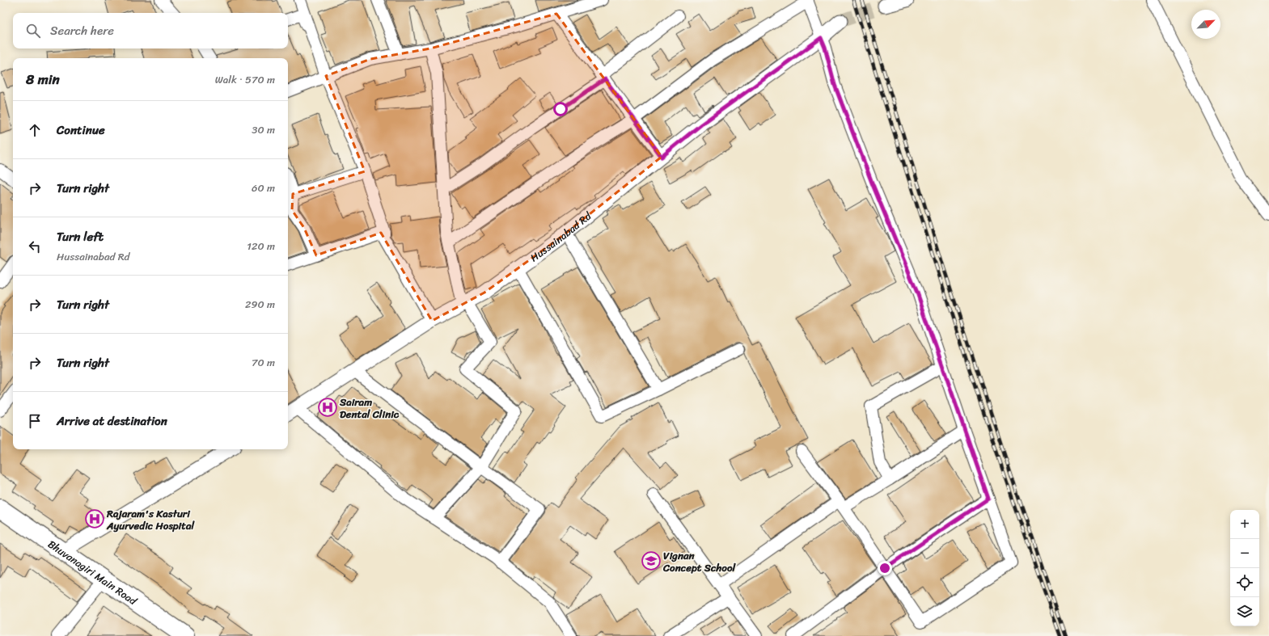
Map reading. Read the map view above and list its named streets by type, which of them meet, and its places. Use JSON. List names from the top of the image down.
{
  "streets": {
    "main road": ["Bhuvanagiri Main Road"],
    "street": ["Hussainabad Rd"]
  },
  "places": {
    "hospital": ["Sairam Dental Clinic", "Rajaram's Kasturi Ayurvedic Hospital"],
    "school or university": ["Vignan Concept School"]
  },
  "north": "top right",
  "page": {
    "search": "Search here",
    "heading": ["8 min", "Walk · 570 m"],
    "list": [
      ["Continue", "30 m"],
      ["Turn right", "60 m"],
      ["Turn left", "Hussainabad Rd", "120 m"],
      ["Turn right", "290 m"],
      ["Turn right", "70 m"],
      "Arrive at destination"
    ],
    "map_buttons": ["+", "−"]
  }
}
